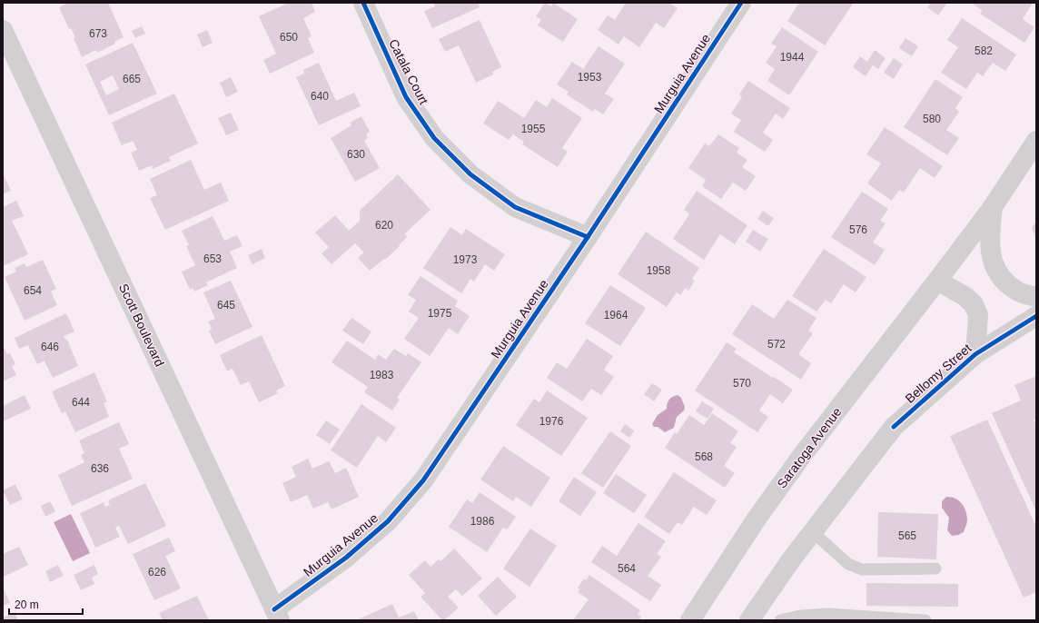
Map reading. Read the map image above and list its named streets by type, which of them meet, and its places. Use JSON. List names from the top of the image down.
{
  "streets": {
    "main road": [
      "Catala Court",
      "Murguia Avenue",
      "Scott Boulevard",
      "Bellomy Street",
      "Saratoga Avenue"
    ]
  },
  "crossings": [
    ["Catala Court", "Murguia Avenue"],
    ["Murguia Avenue", "Scott Boulevard"]
  ],
  "house_numbers": [
    "673",
    "650",
    "582",
    "1944",
    "1953",
    "665",
    "640",
    "580",
    "1955",
    "630",
    "620",
    "576",
    "653",
    "1973",
    "1958",
    "654",
    "645",
    "1975",
    "1964",
    "572",
    "646",
    "1983",
    "570",
    "644",
    "1976",
    "568",
    "636",
    "1986",
    "565",
    "564",
    "626"
  ],
  "scale_bar": "20 m"
}
